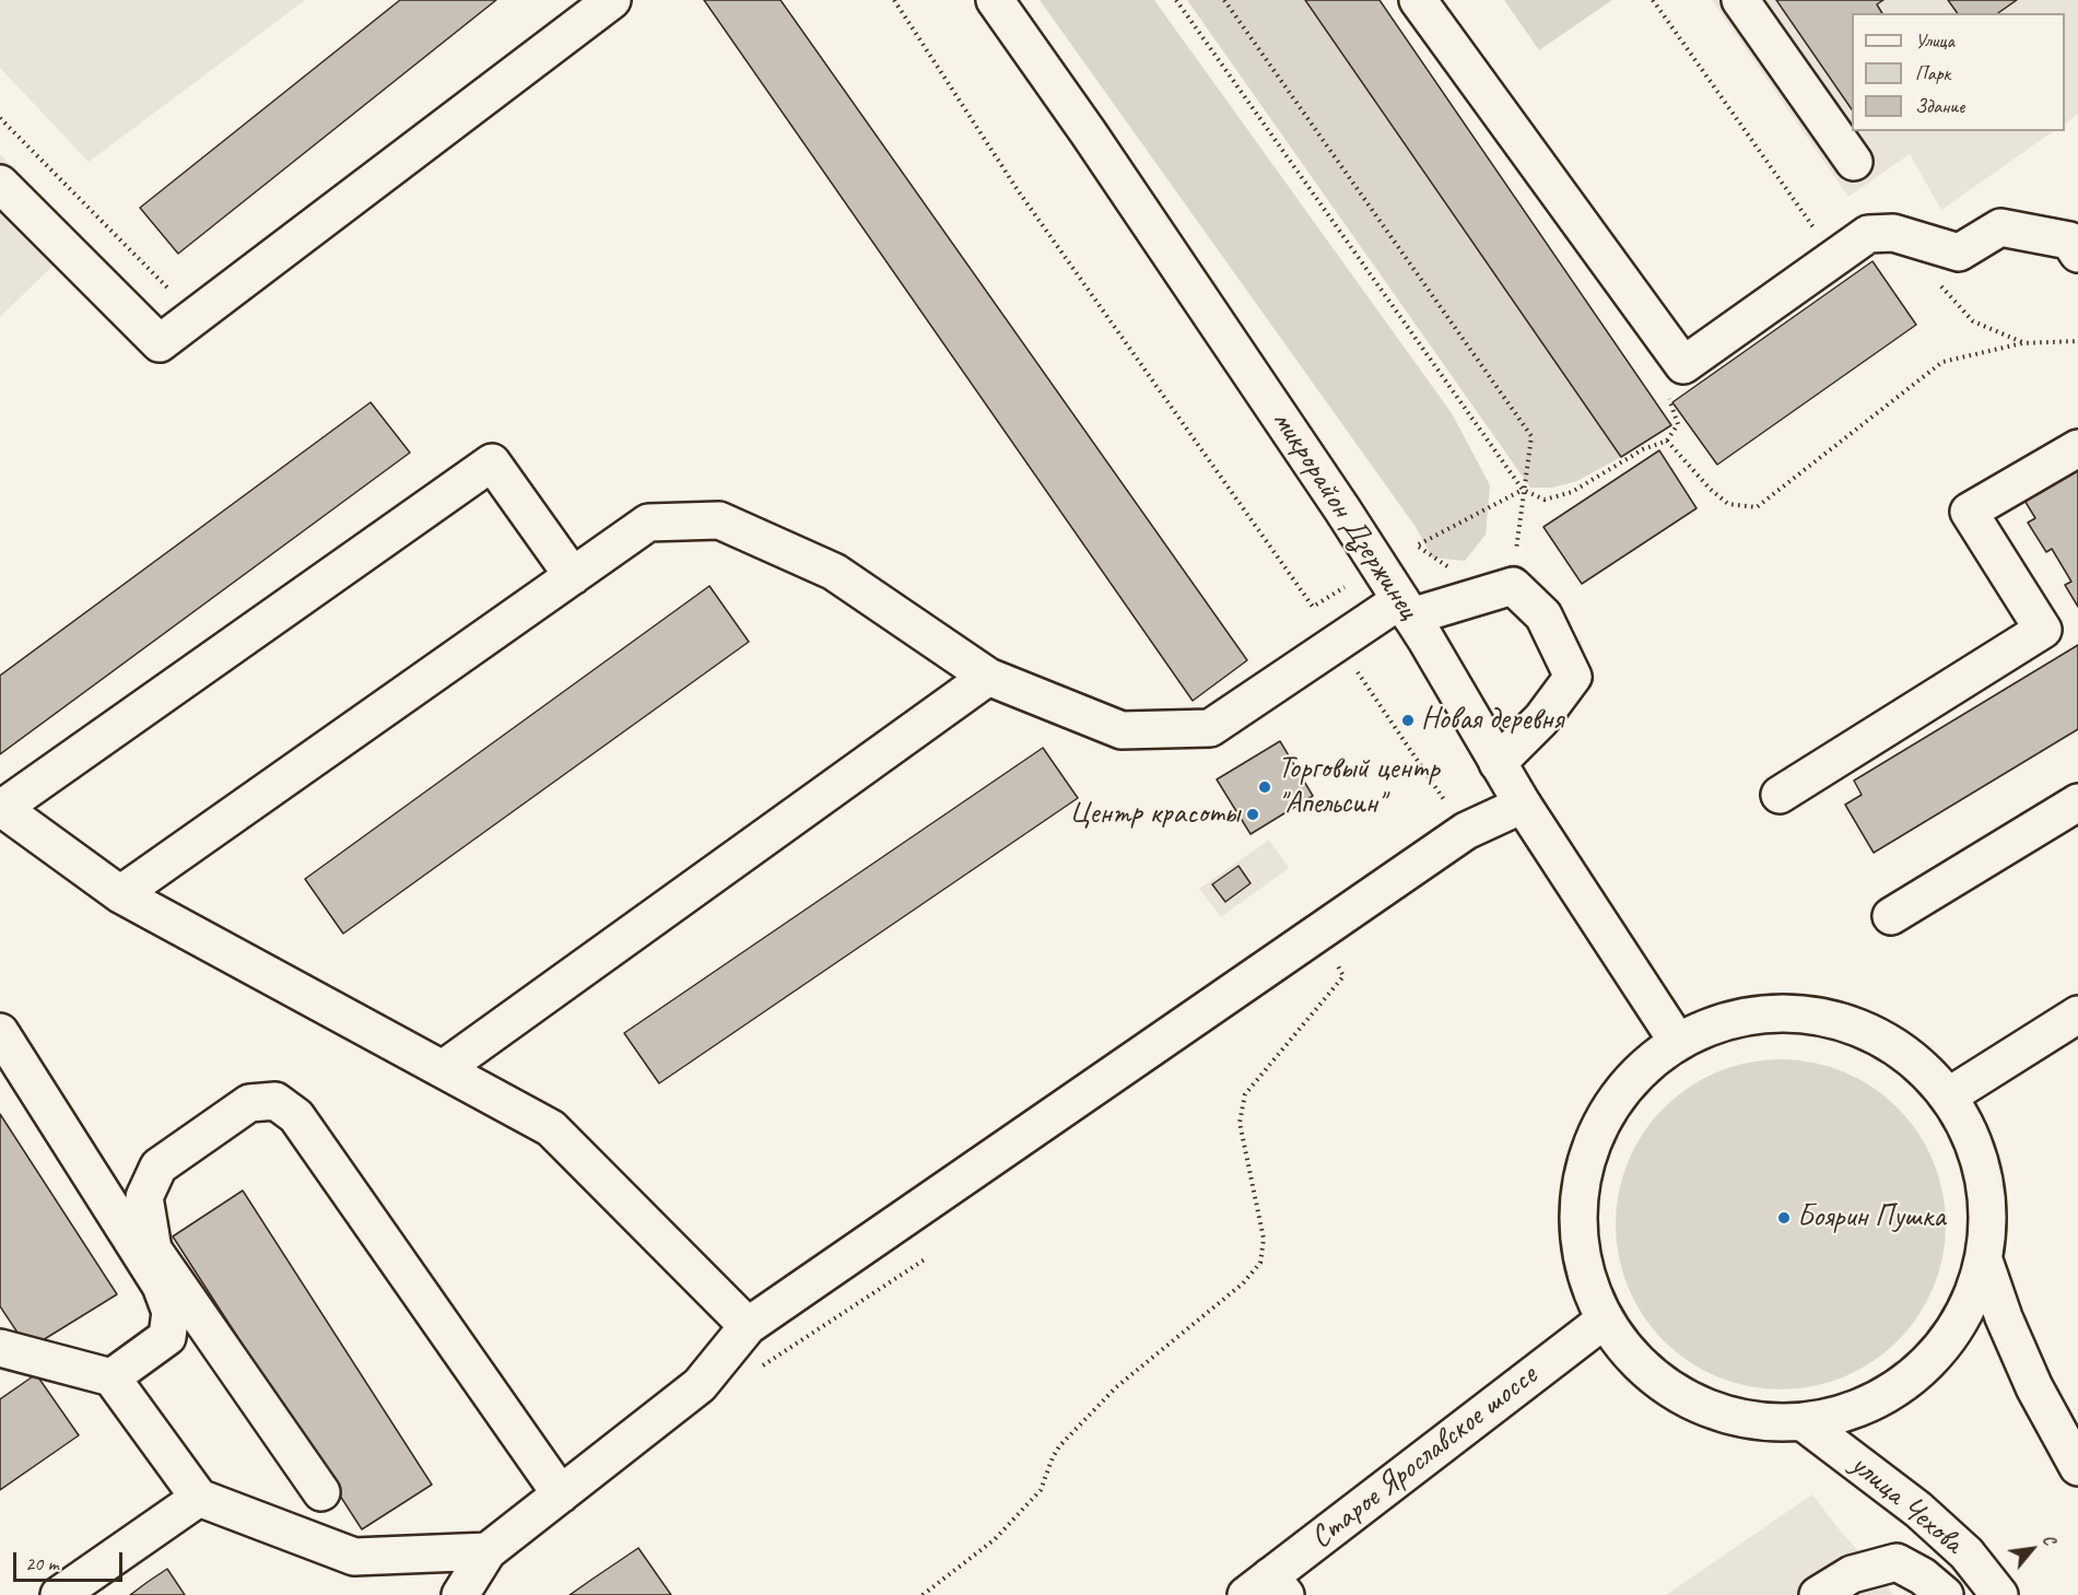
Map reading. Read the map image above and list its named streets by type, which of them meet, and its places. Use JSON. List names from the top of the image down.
{
  "streets": {
    "main road": ["микрорайон Дзержинец", "Старое Ярославское шоссе", "улица Чехова"]
  },
  "places": [
    "Новая деревня",
    "Торговый центр \"Апельсин\"",
    "Центр красоты",
    "Боярин Пушка"
  ],
  "legend": ["Улица", "Парк", "Здание"],
  "scale_bar": "20 m",
  "north": "top right"
}
